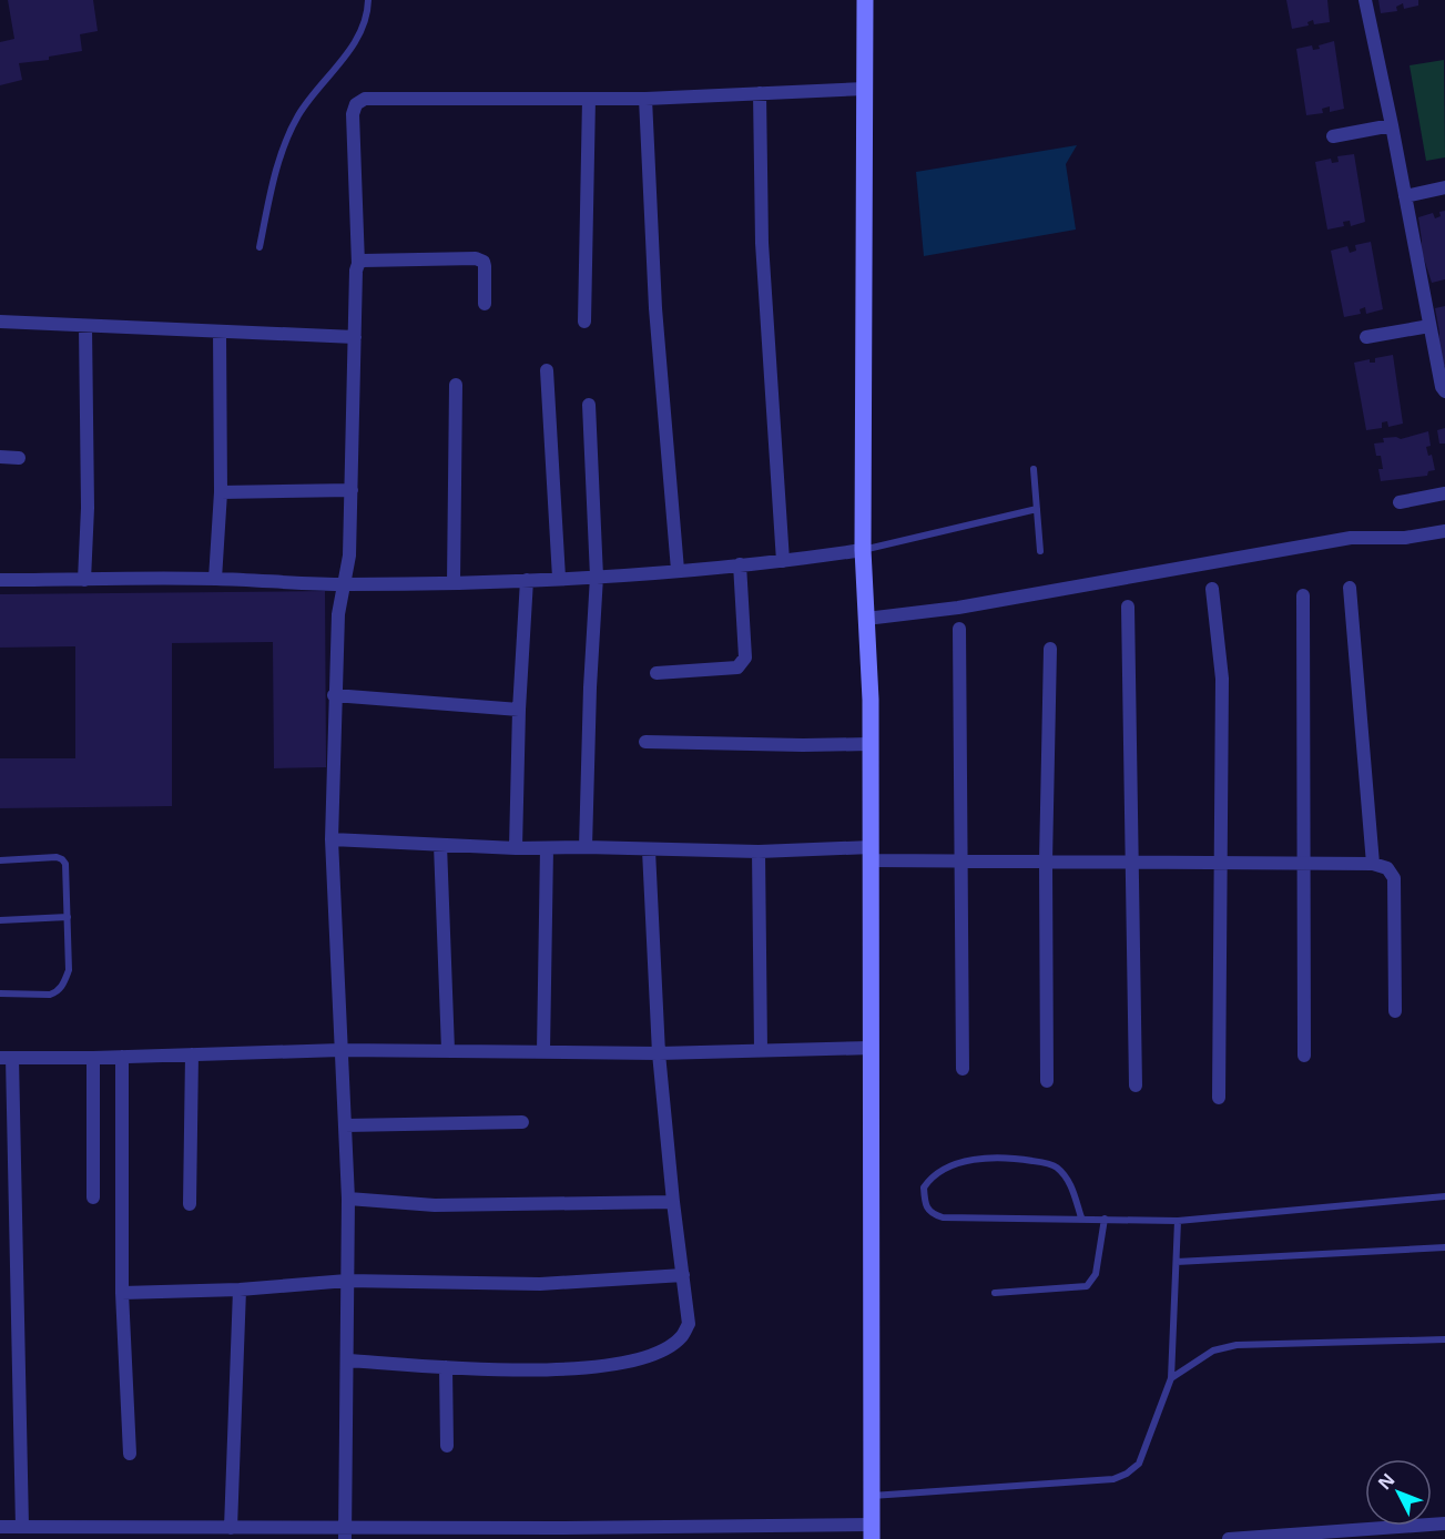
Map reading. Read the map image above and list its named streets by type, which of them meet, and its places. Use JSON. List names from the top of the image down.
{
  "north": "top left"
}
